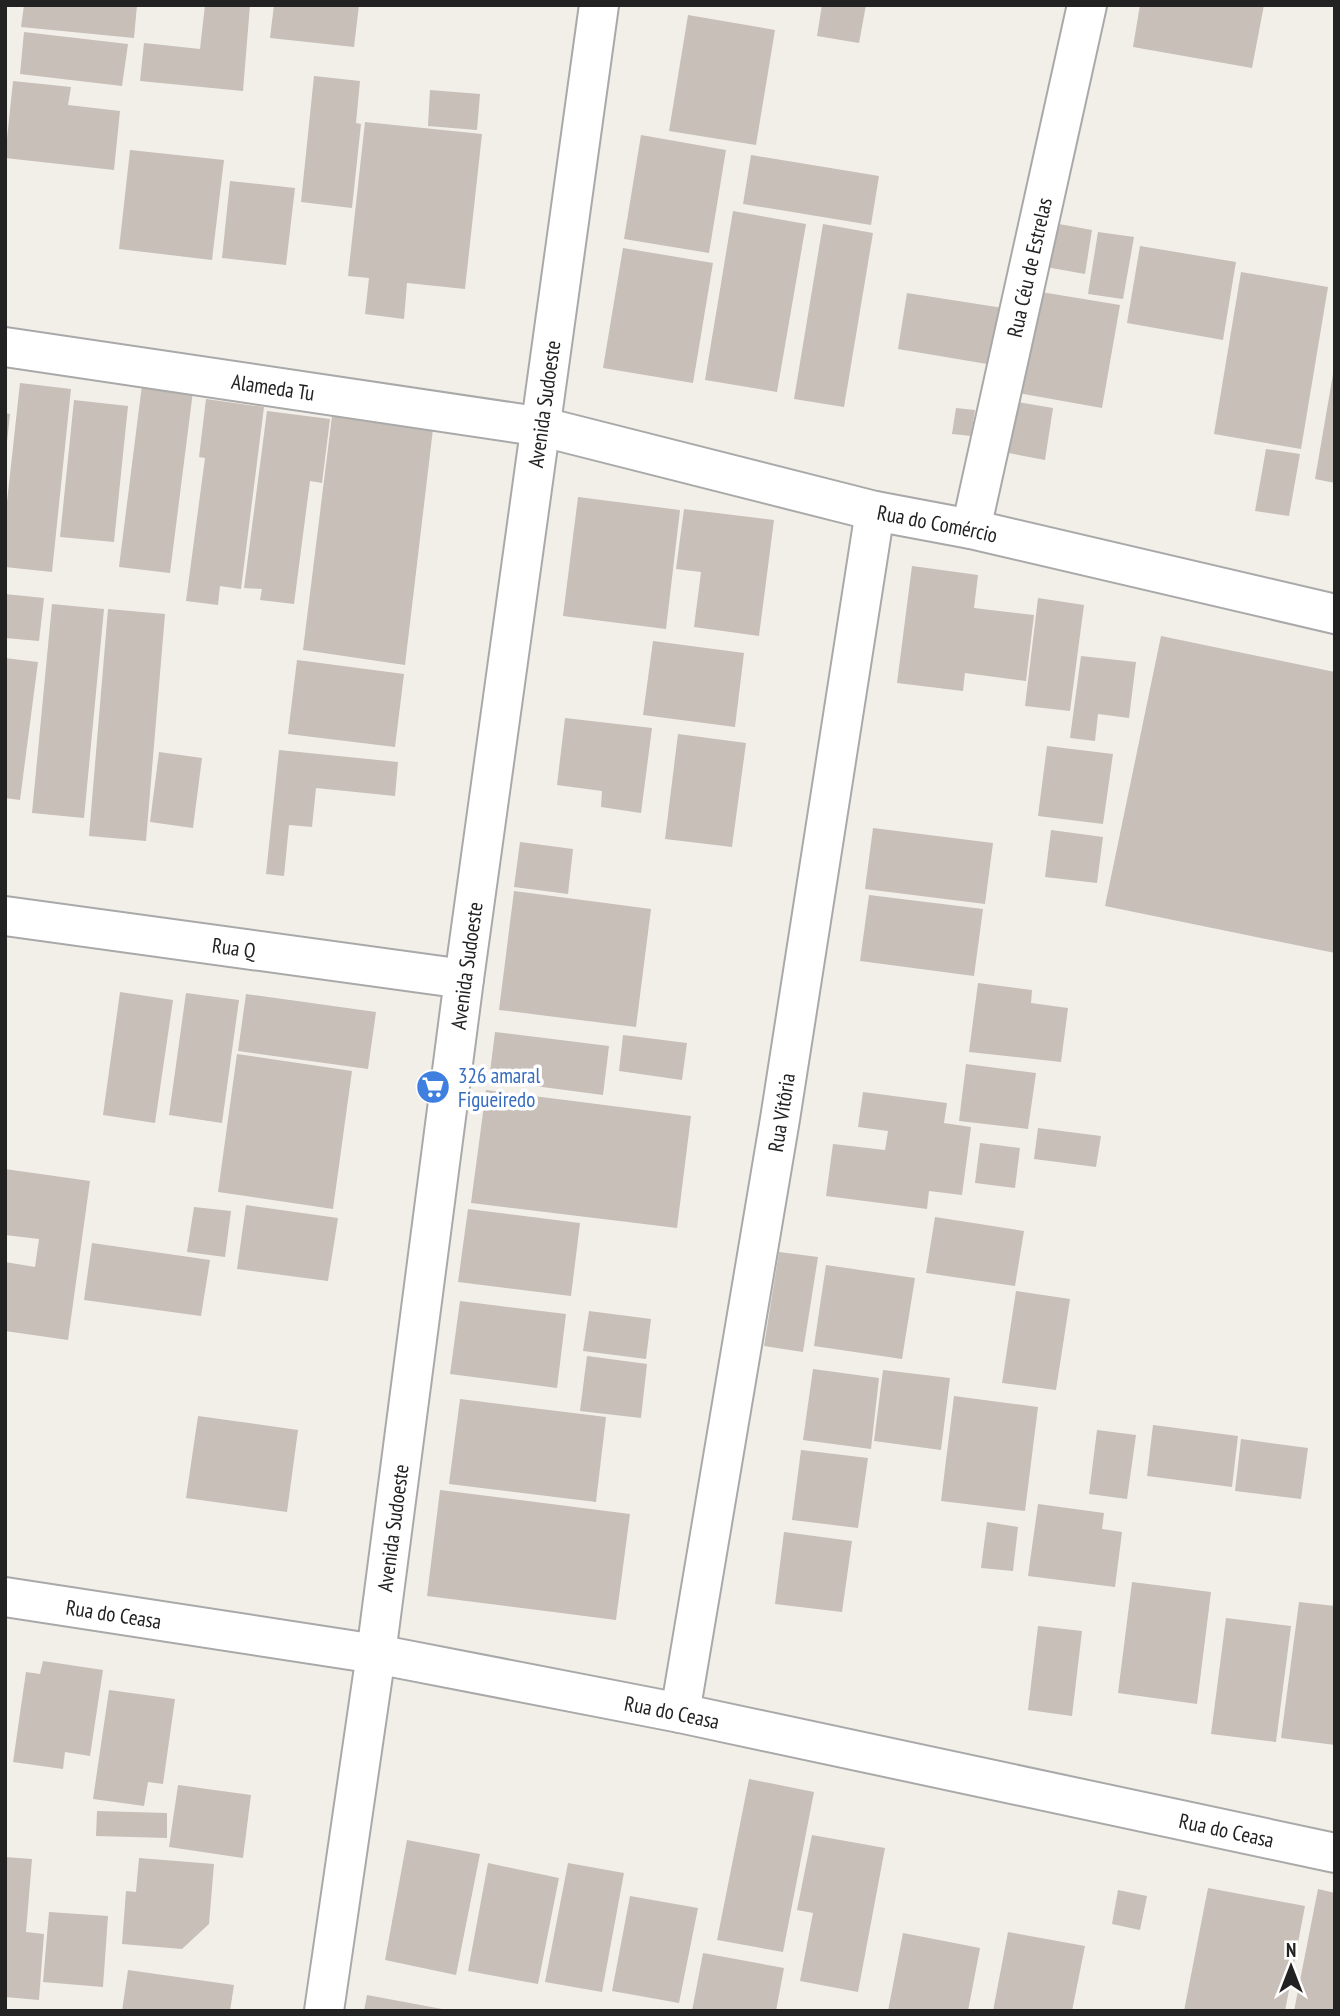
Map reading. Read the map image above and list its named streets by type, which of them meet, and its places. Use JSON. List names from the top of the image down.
{
  "streets": {
    "street": [
      "Rua Céu de Estrelas",
      "Alameda Tu",
      "Avenida Sudoeste",
      "Rua do Comércio",
      "Rua Q",
      "Rua Vitôria",
      "Rua do Ceasa"
    ]
  },
  "crossings": [
    ["Rua Céu de Estrelas", "Rua do Comércio"],
    ["Alameda Tu", "Avenida Sudoeste"],
    ["Alameda Tu", "Rua do Comércio"],
    ["Avenida Sudoeste", "Rua do Comércio"],
    ["Avenida Sudoeste", "Rua Q"],
    ["Avenida Sudoeste", "Rua do Ceasa"],
    ["Rua do Comércio", "Rua Vitôria"],
    ["Rua Vitôria", "Rua do Ceasa"]
  ],
  "places": {
    "supermarket": ["326 amaral Figueiredo"]
  },
  "north": "top"
}
